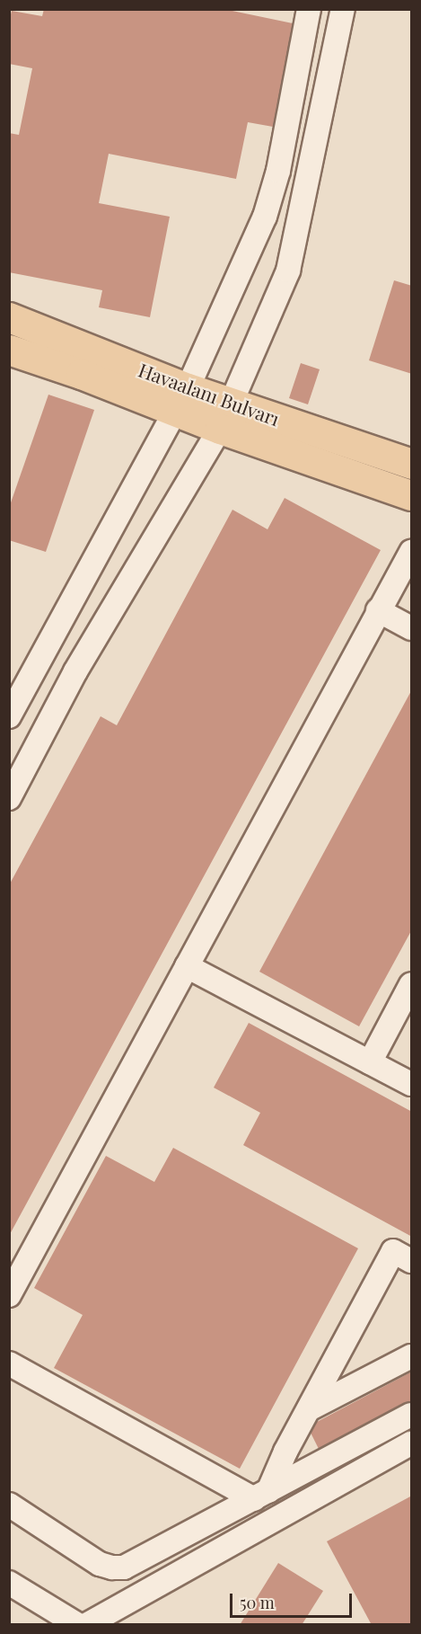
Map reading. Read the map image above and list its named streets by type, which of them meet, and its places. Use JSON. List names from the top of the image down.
{
  "streets": {
    "main road": ["Havaalanı Bulvarı"]
  },
  "scale_bar": "50 m"
}
